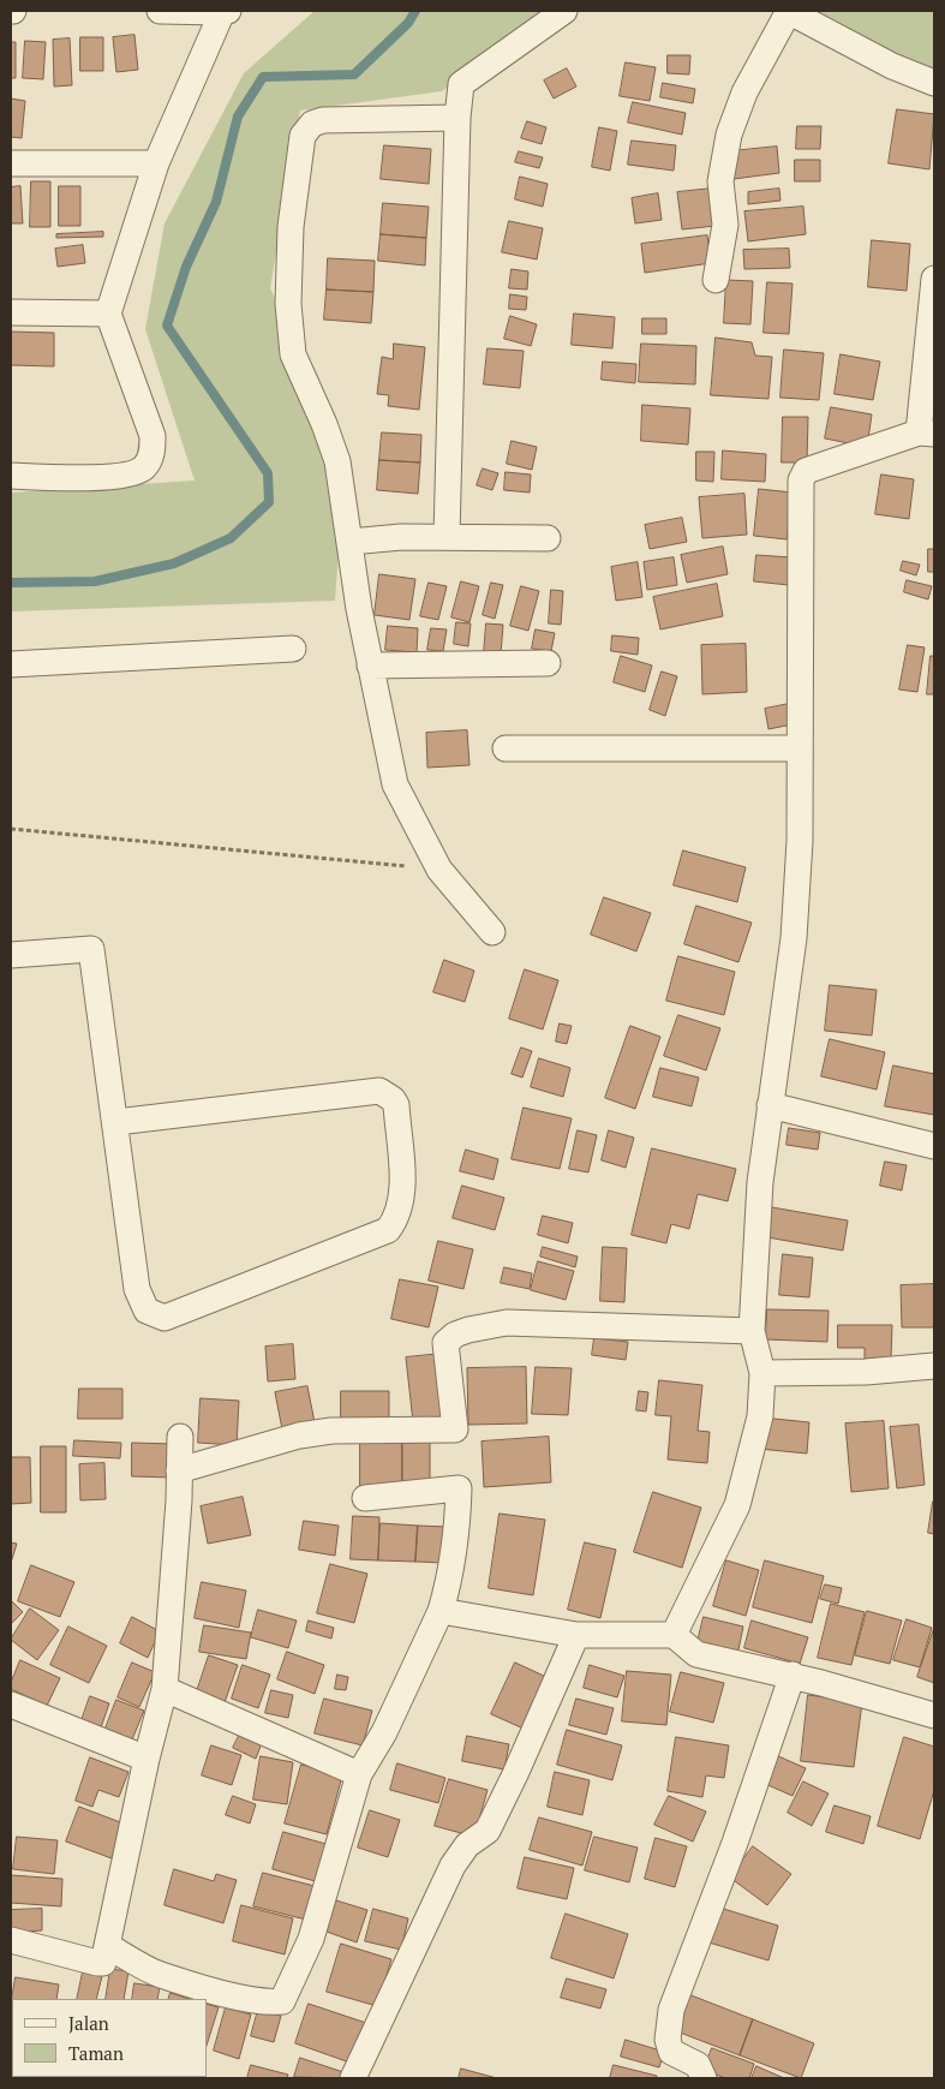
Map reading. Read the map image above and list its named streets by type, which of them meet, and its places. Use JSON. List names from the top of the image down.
{
  "legend": ["Jalan", "Taman"]
}
